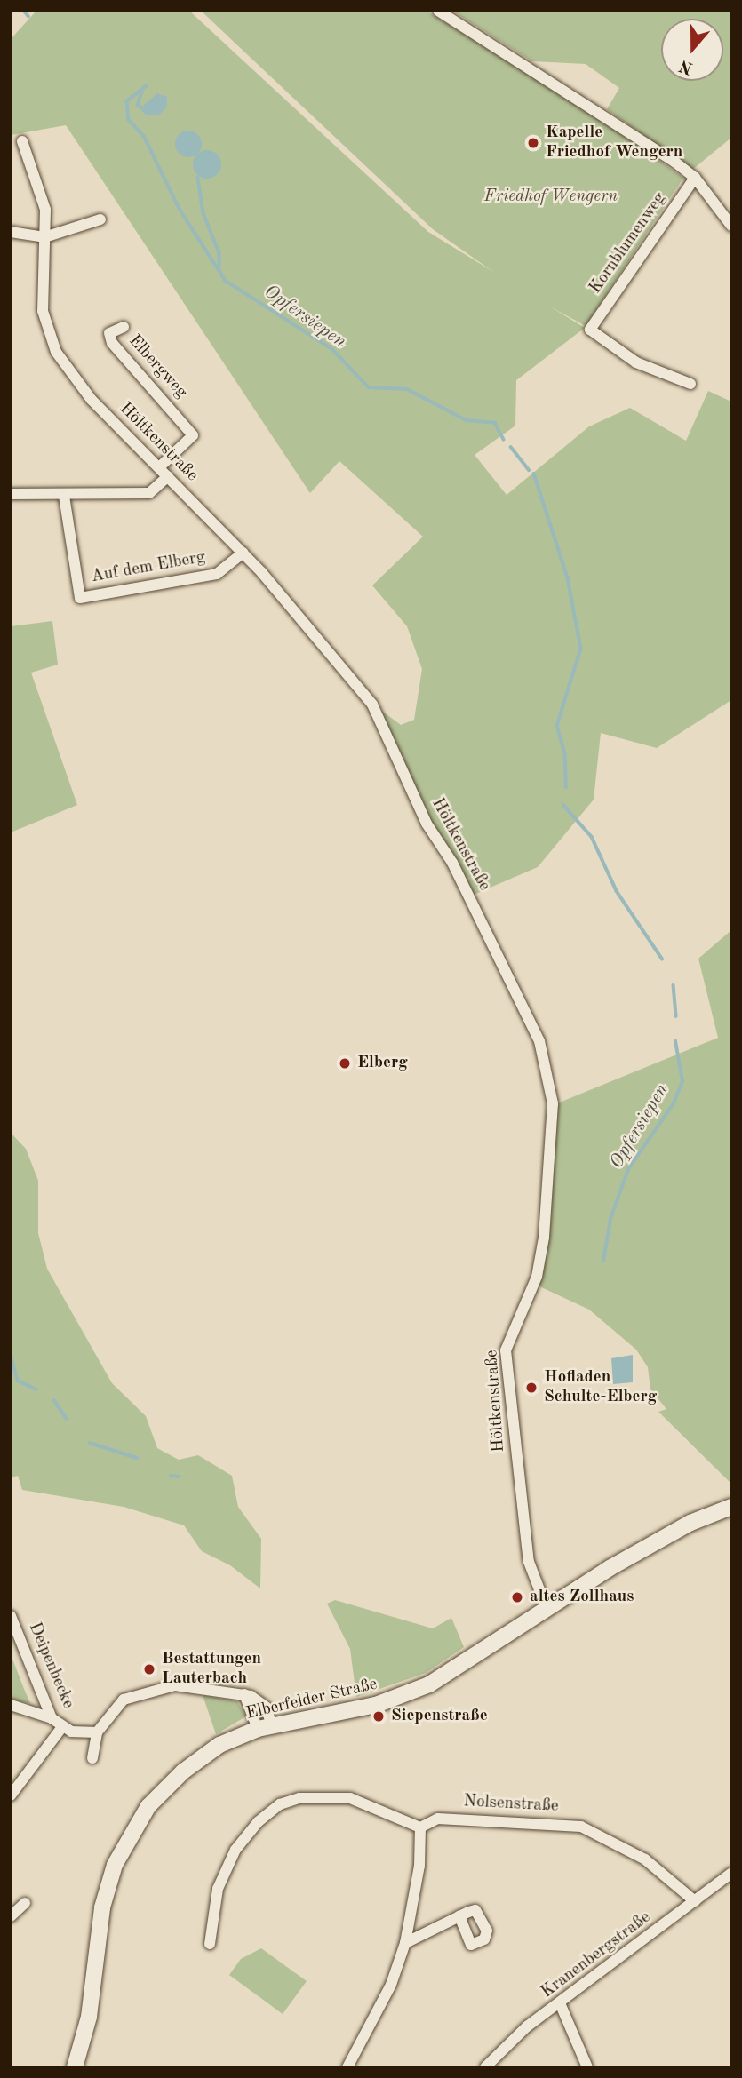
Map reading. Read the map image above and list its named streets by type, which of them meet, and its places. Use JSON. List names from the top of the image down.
{
  "streets": {
    "main road": ["Elberfelder Straße"],
    "street": [
      "Kornblumenweg",
      "Elbergweg",
      "Höltkenstraße",
      "Auf dem Elberg",
      "Deipenbecke",
      "Nolsenstraße",
      "Kranenbergstraße"
    ]
  },
  "crossings": [
    ["Elbergweg", "Höltkenstraße"],
    ["Höltkenstraße", "Auf dem Elberg"],
    ["Höltkenstraße", "Elberfelder Straße"],
    ["Nolsenstraße", "Kranenbergstraße"]
  ],
  "water": ["Opfersiepen"],
  "parks": ["Friedhof Wengern"],
  "places": [
    "Kapelle Friedhof Wengern",
    "Elberg",
    "Hofladen Schulte-Elberg",
    "altes Zollhaus",
    "Bestattungen Lauterbach",
    "Siepenstraße"
  ],
  "north": "bottom"
}
